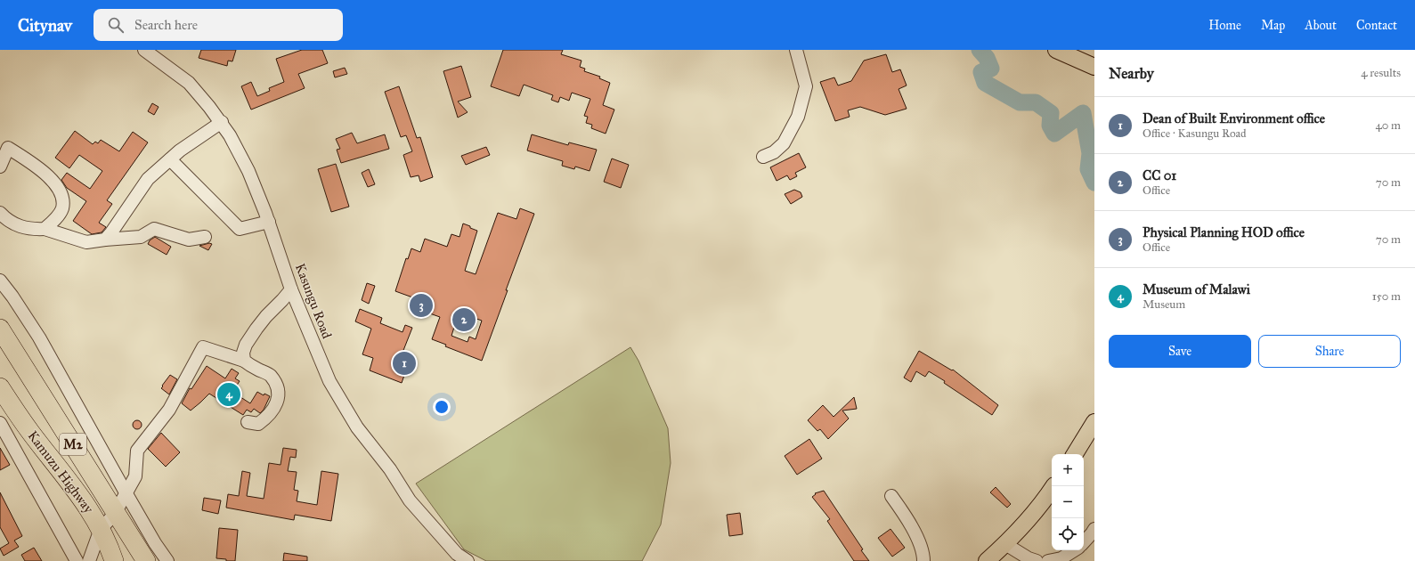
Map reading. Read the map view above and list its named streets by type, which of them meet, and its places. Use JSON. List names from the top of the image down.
{
  "streets": {
    "highway": ["M2", "Kamuzu Highway"],
    "street": ["Kasungu Road"]
  },
  "page": {
    "header": "Citynav",
    "search": "Search here",
    "nav": [
      "Home",
      "Map",
      "About",
      "Contact"
    ],
    "heading": ["Nearby", "4 results"],
    "list": [
      {
        "mark": "1",
        "name": "Dean of Built Environment office",
        "note": "Office · Kasungu Road",
        "value": "40 m"
      },
      {
        "mark": "2",
        "name": "CC 01",
        "note": "Office",
        "value": "70 m"
      },
      {
        "mark": "3",
        "name": "Physical Planning HOD office",
        "note": "Office",
        "value": "70 m"
      },
      {
        "mark": "4",
        "name": "Museum of Malawi",
        "note": "Museum",
        "value": "150 m"
      }
    ],
    "pins": [
      "3",
      "2",
      "1",
      "4"
    ],
    "buttons": ["Save", "Share"],
    "map_buttons": ["+", "−"]
  }
}
